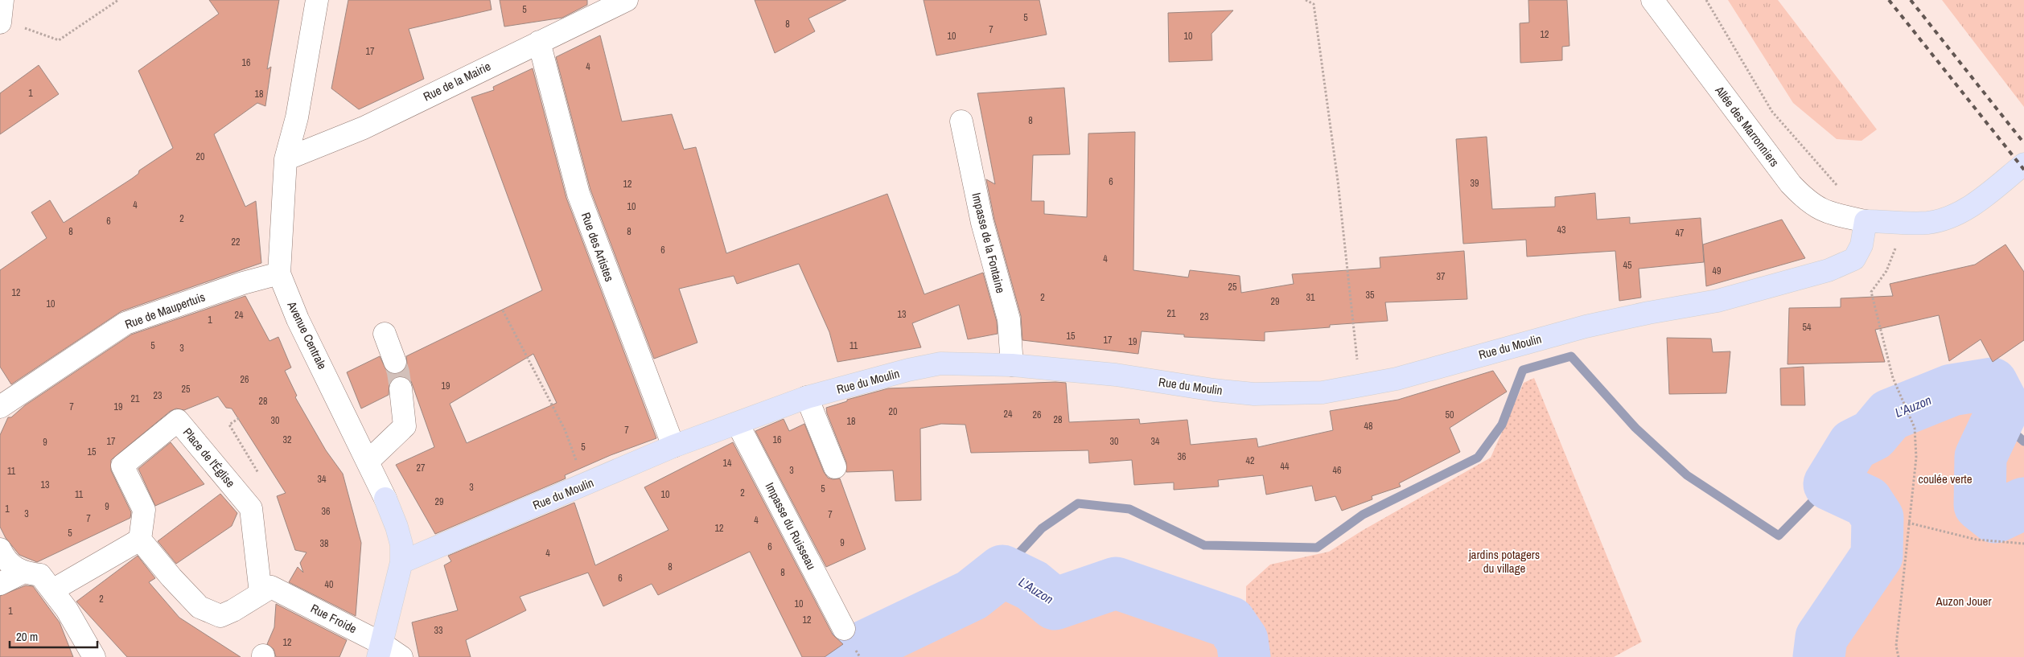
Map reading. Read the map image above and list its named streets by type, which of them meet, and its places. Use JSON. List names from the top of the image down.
{
  "streets": {
    "main road": ["Avenue Centrale", "Rue du Moulin"],
    "street": [
      "Rue de la Mairie",
      "Allée des Marronniers",
      "Impasse de la Fontaine",
      "Rue des Artistes",
      "Rue de Maupertuis",
      "Place de l'Église",
      "Impasse du Ruisseau",
      "Rue Froide"
    ]
  },
  "crossings": [
    ["Rue de la Mairie", "Rue des Artistes"],
    ["Rue de la Mairie", "Avenue Centrale"],
    ["Allée des Marronniers", "Rue du Moulin"],
    ["Impasse de la Fontaine", "Rue du Moulin"],
    ["Rue des Artistes", "Rue du Moulin"],
    ["Rue de Maupertuis", "Avenue Centrale"],
    ["Avenue Centrale", "Rue du Moulin"],
    ["Avenue Centrale", "Rue Froide"],
    ["Rue du Moulin", "Impasse du Ruisseau"],
    ["Place de l'Église", "Rue Froide"]
  ],
  "water": ["L'Auzon"],
  "parks": ["coulée verte", "jardins potagers du village", "Auzon Jouer"],
  "house_numbers": [
    "5",
    "5",
    "8",
    "7",
    "12",
    "10",
    "10",
    "17",
    "16",
    "4",
    "1",
    "18",
    "8",
    "20",
    "6",
    "39",
    "12",
    "4",
    "10",
    "2",
    "6",
    "43",
    "8",
    "8",
    "47",
    "22",
    "6",
    "4",
    "45",
    "49",
    "37",
    "25",
    "12",
    "35",
    "2",
    "31",
    "29",
    "10",
    "21",
    "13",
    "24",
    "23",
    "1",
    "54",
    "15",
    "17",
    "19",
    "5",
    "11",
    "3",
    "26",
    "19",
    "25",
    "23",
    "21",
    "28",
    "7",
    "19",
    "20",
    "24",
    "26",
    "50",
    "28",
    "30",
    "18",
    "48",
    "7",
    "32",
    "16",
    "17",
    "30",
    "34",
    "9",
    "5",
    "15",
    "36",
    "42",
    "14",
    "44",
    "27",
    "3",
    "46",
    "11",
    "34",
    "13",
    "3",
    "5",
    "2",
    "11",
    "10",
    "29",
    "9",
    "1",
    "36",
    "3",
    "7",
    "7",
    "4",
    "12",
    "5",
    "9",
    "38",
    "6",
    "4",
    "8",
    "8",
    "6",
    "40",
    "2",
    "10",
    "1",
    "12",
    "33",
    "12"
  ],
  "scale_bar": "20 m"
}
